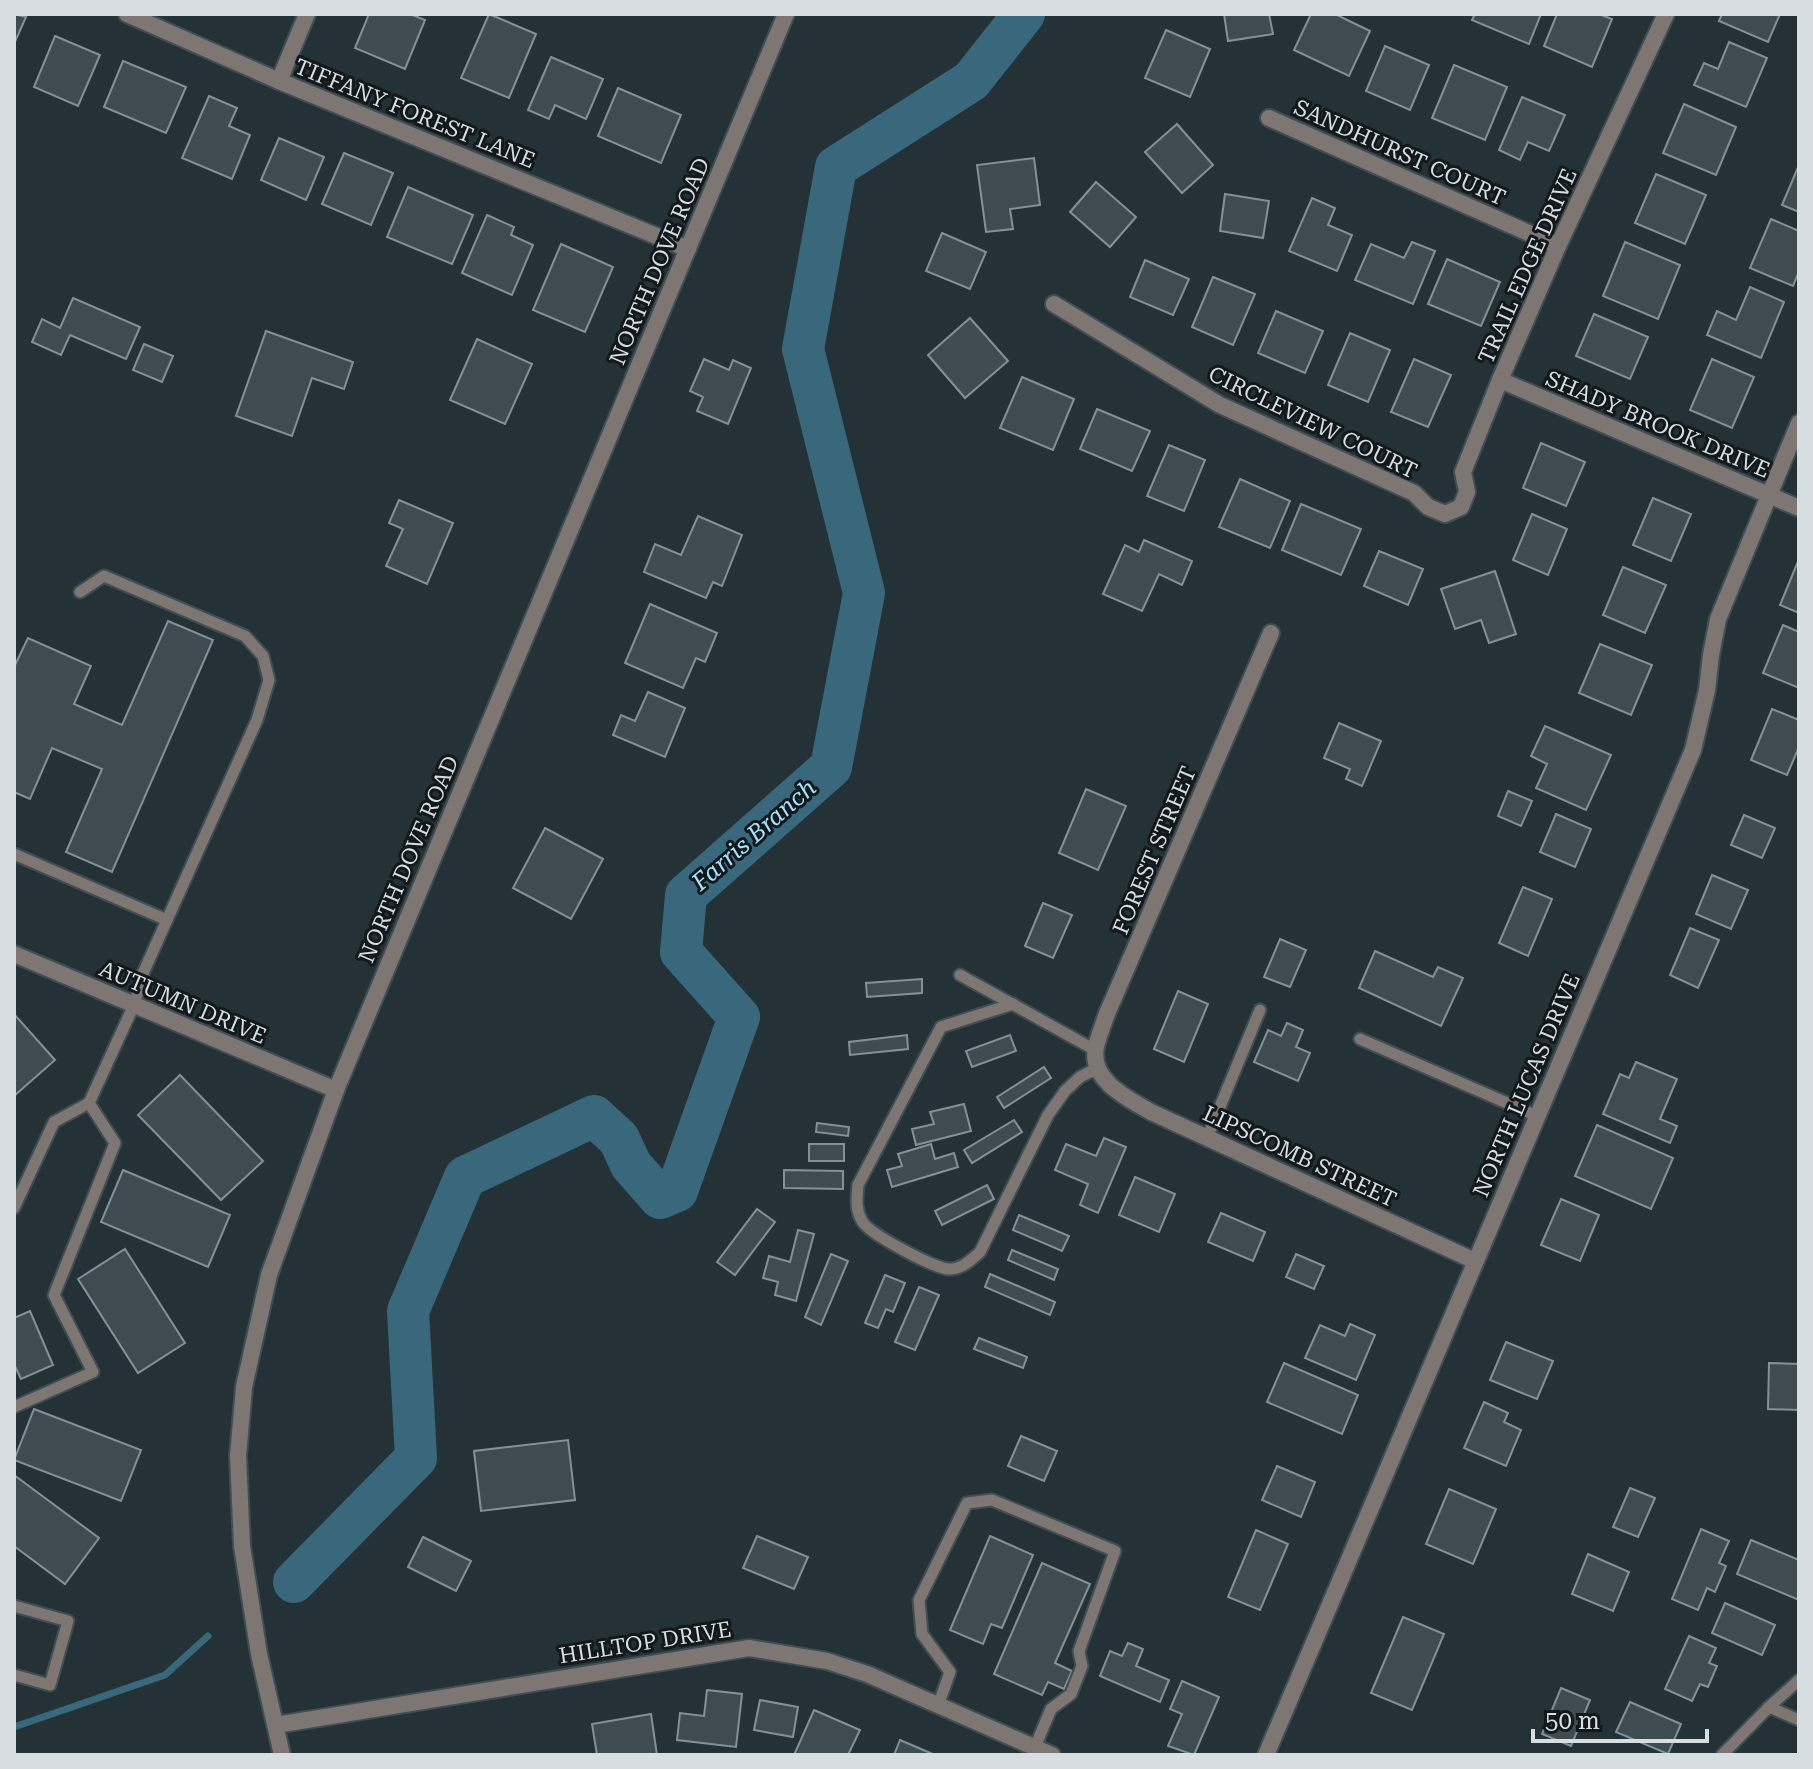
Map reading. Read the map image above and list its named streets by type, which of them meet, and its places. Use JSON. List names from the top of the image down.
{
  "streets": {
    "street": [
      "TIFFANY FOREST LANE",
      "SANDHURST COURT",
      "NORTH DOVE ROAD",
      "TRAIL EDGE DRIVE",
      "CIRCLEVIEW COURT",
      "SHADY BROOK DRIVE",
      "FOREST STREET",
      "AUTUMN DRIVE",
      "NORTH LUCAS DRIVE",
      "LIPSCOMB STREET",
      "HILLTOP DRIVE"
    ]
  },
  "crossings": [
    ["TIFFANY FOREST LANE", "NORTH DOVE ROAD"],
    ["SANDHURST COURT", "TRAIL EDGE DRIVE"],
    ["NORTH DOVE ROAD", "AUTUMN DRIVE"],
    ["NORTH DOVE ROAD", "HILLTOP DRIVE"],
    ["TRAIL EDGE DRIVE", "CIRCLEVIEW COURT"],
    ["TRAIL EDGE DRIVE", "SHADY BROOK DRIVE"],
    ["SHADY BROOK DRIVE", "NORTH LUCAS DRIVE"],
    ["FOREST STREET", "LIPSCOMB STREET"],
    ["NORTH LUCAS DRIVE", "LIPSCOMB STREET"]
  ],
  "water": ["Farris Branch"],
  "scale_bar": "50 m"
}
